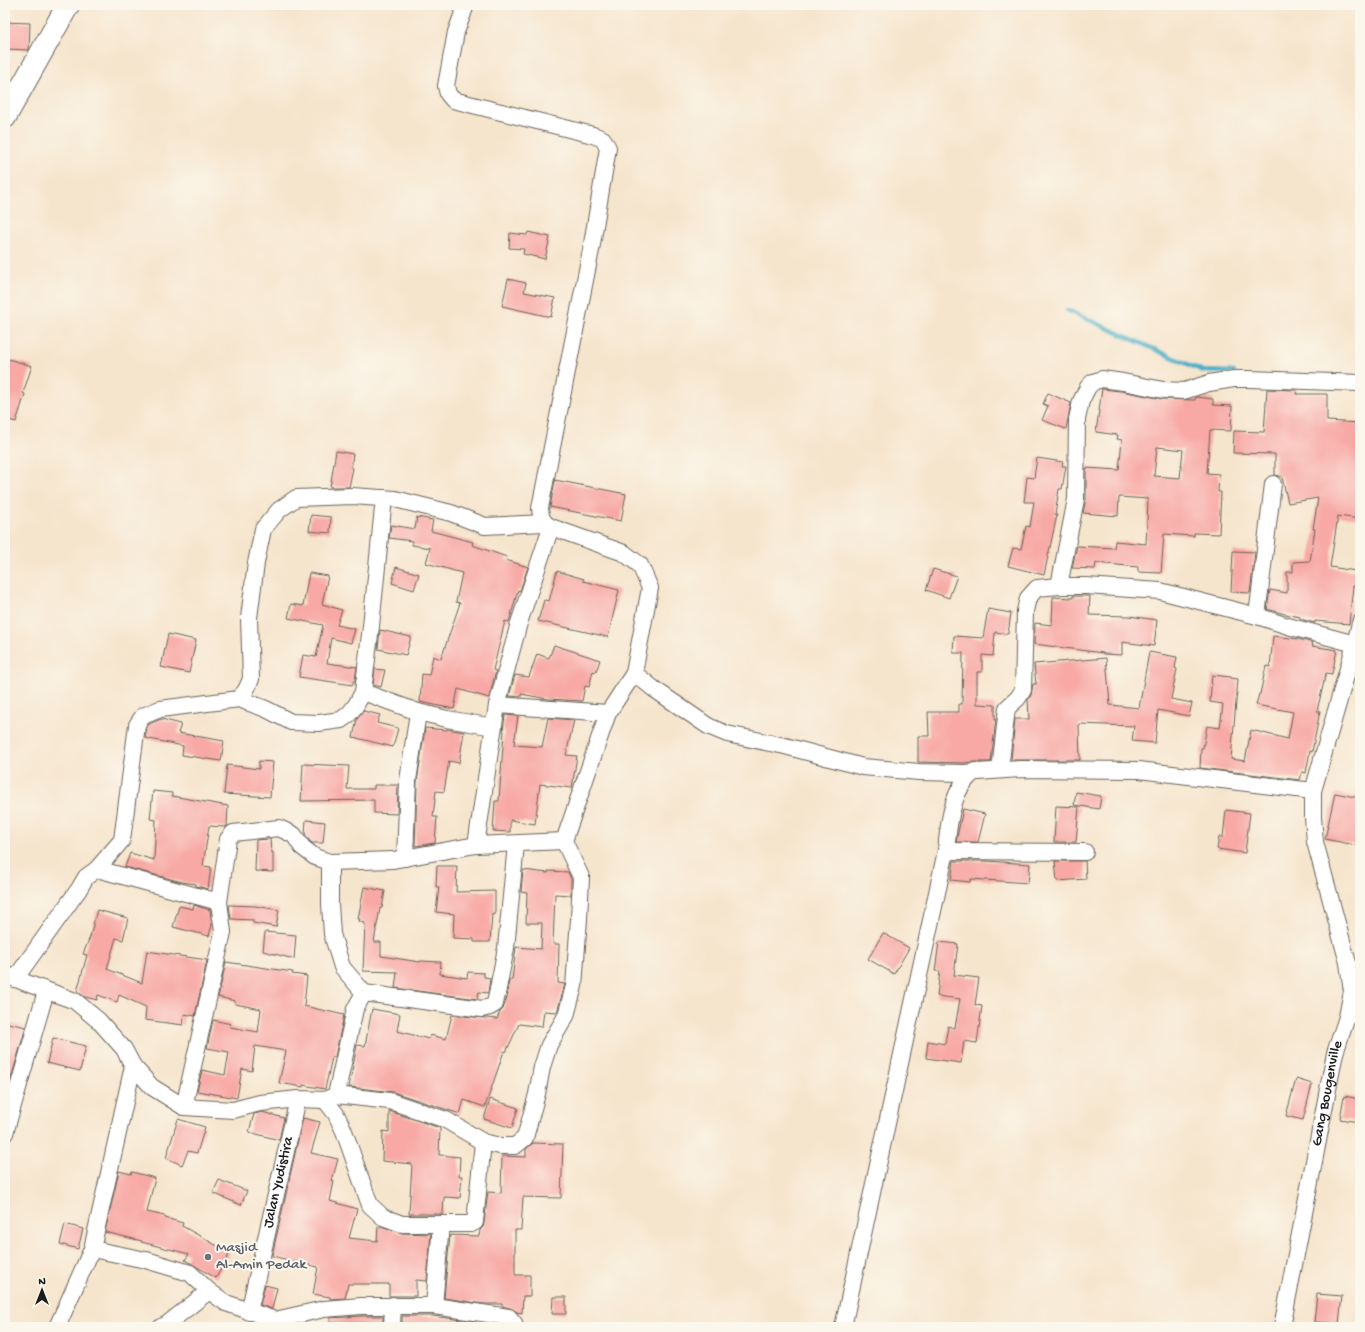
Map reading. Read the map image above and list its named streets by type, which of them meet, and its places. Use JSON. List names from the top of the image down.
{
  "streets": {
    "street": ["Gang Bougenville", "Jalan Yudistira"]
  },
  "places": ["Masjid Al-Amin Pedak"],
  "north": "top"
}
